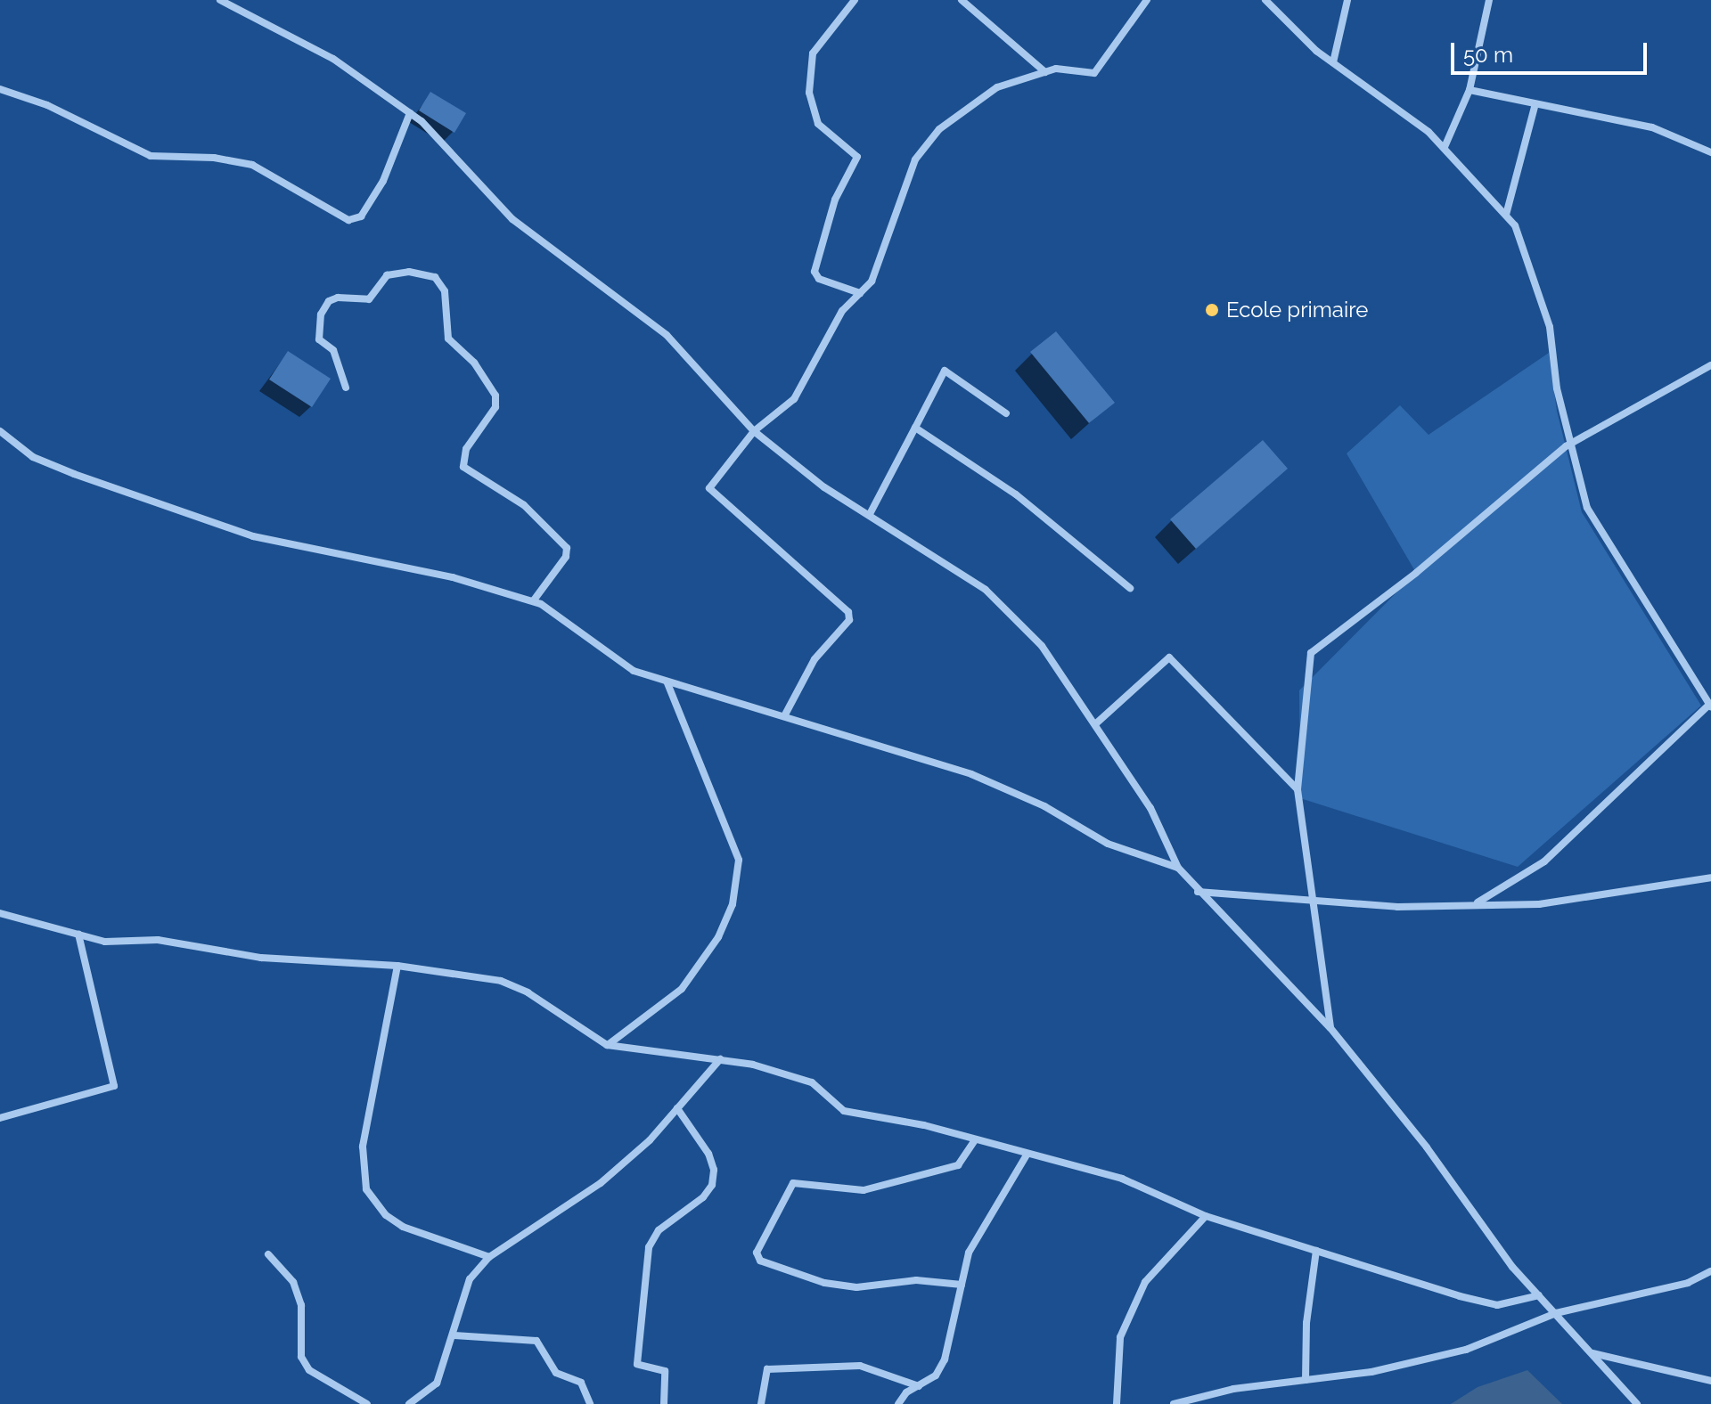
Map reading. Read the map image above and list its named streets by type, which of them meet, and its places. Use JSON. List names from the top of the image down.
{
  "places": ["Ecole primaire"],
  "scale_bar": "50 m"
}
